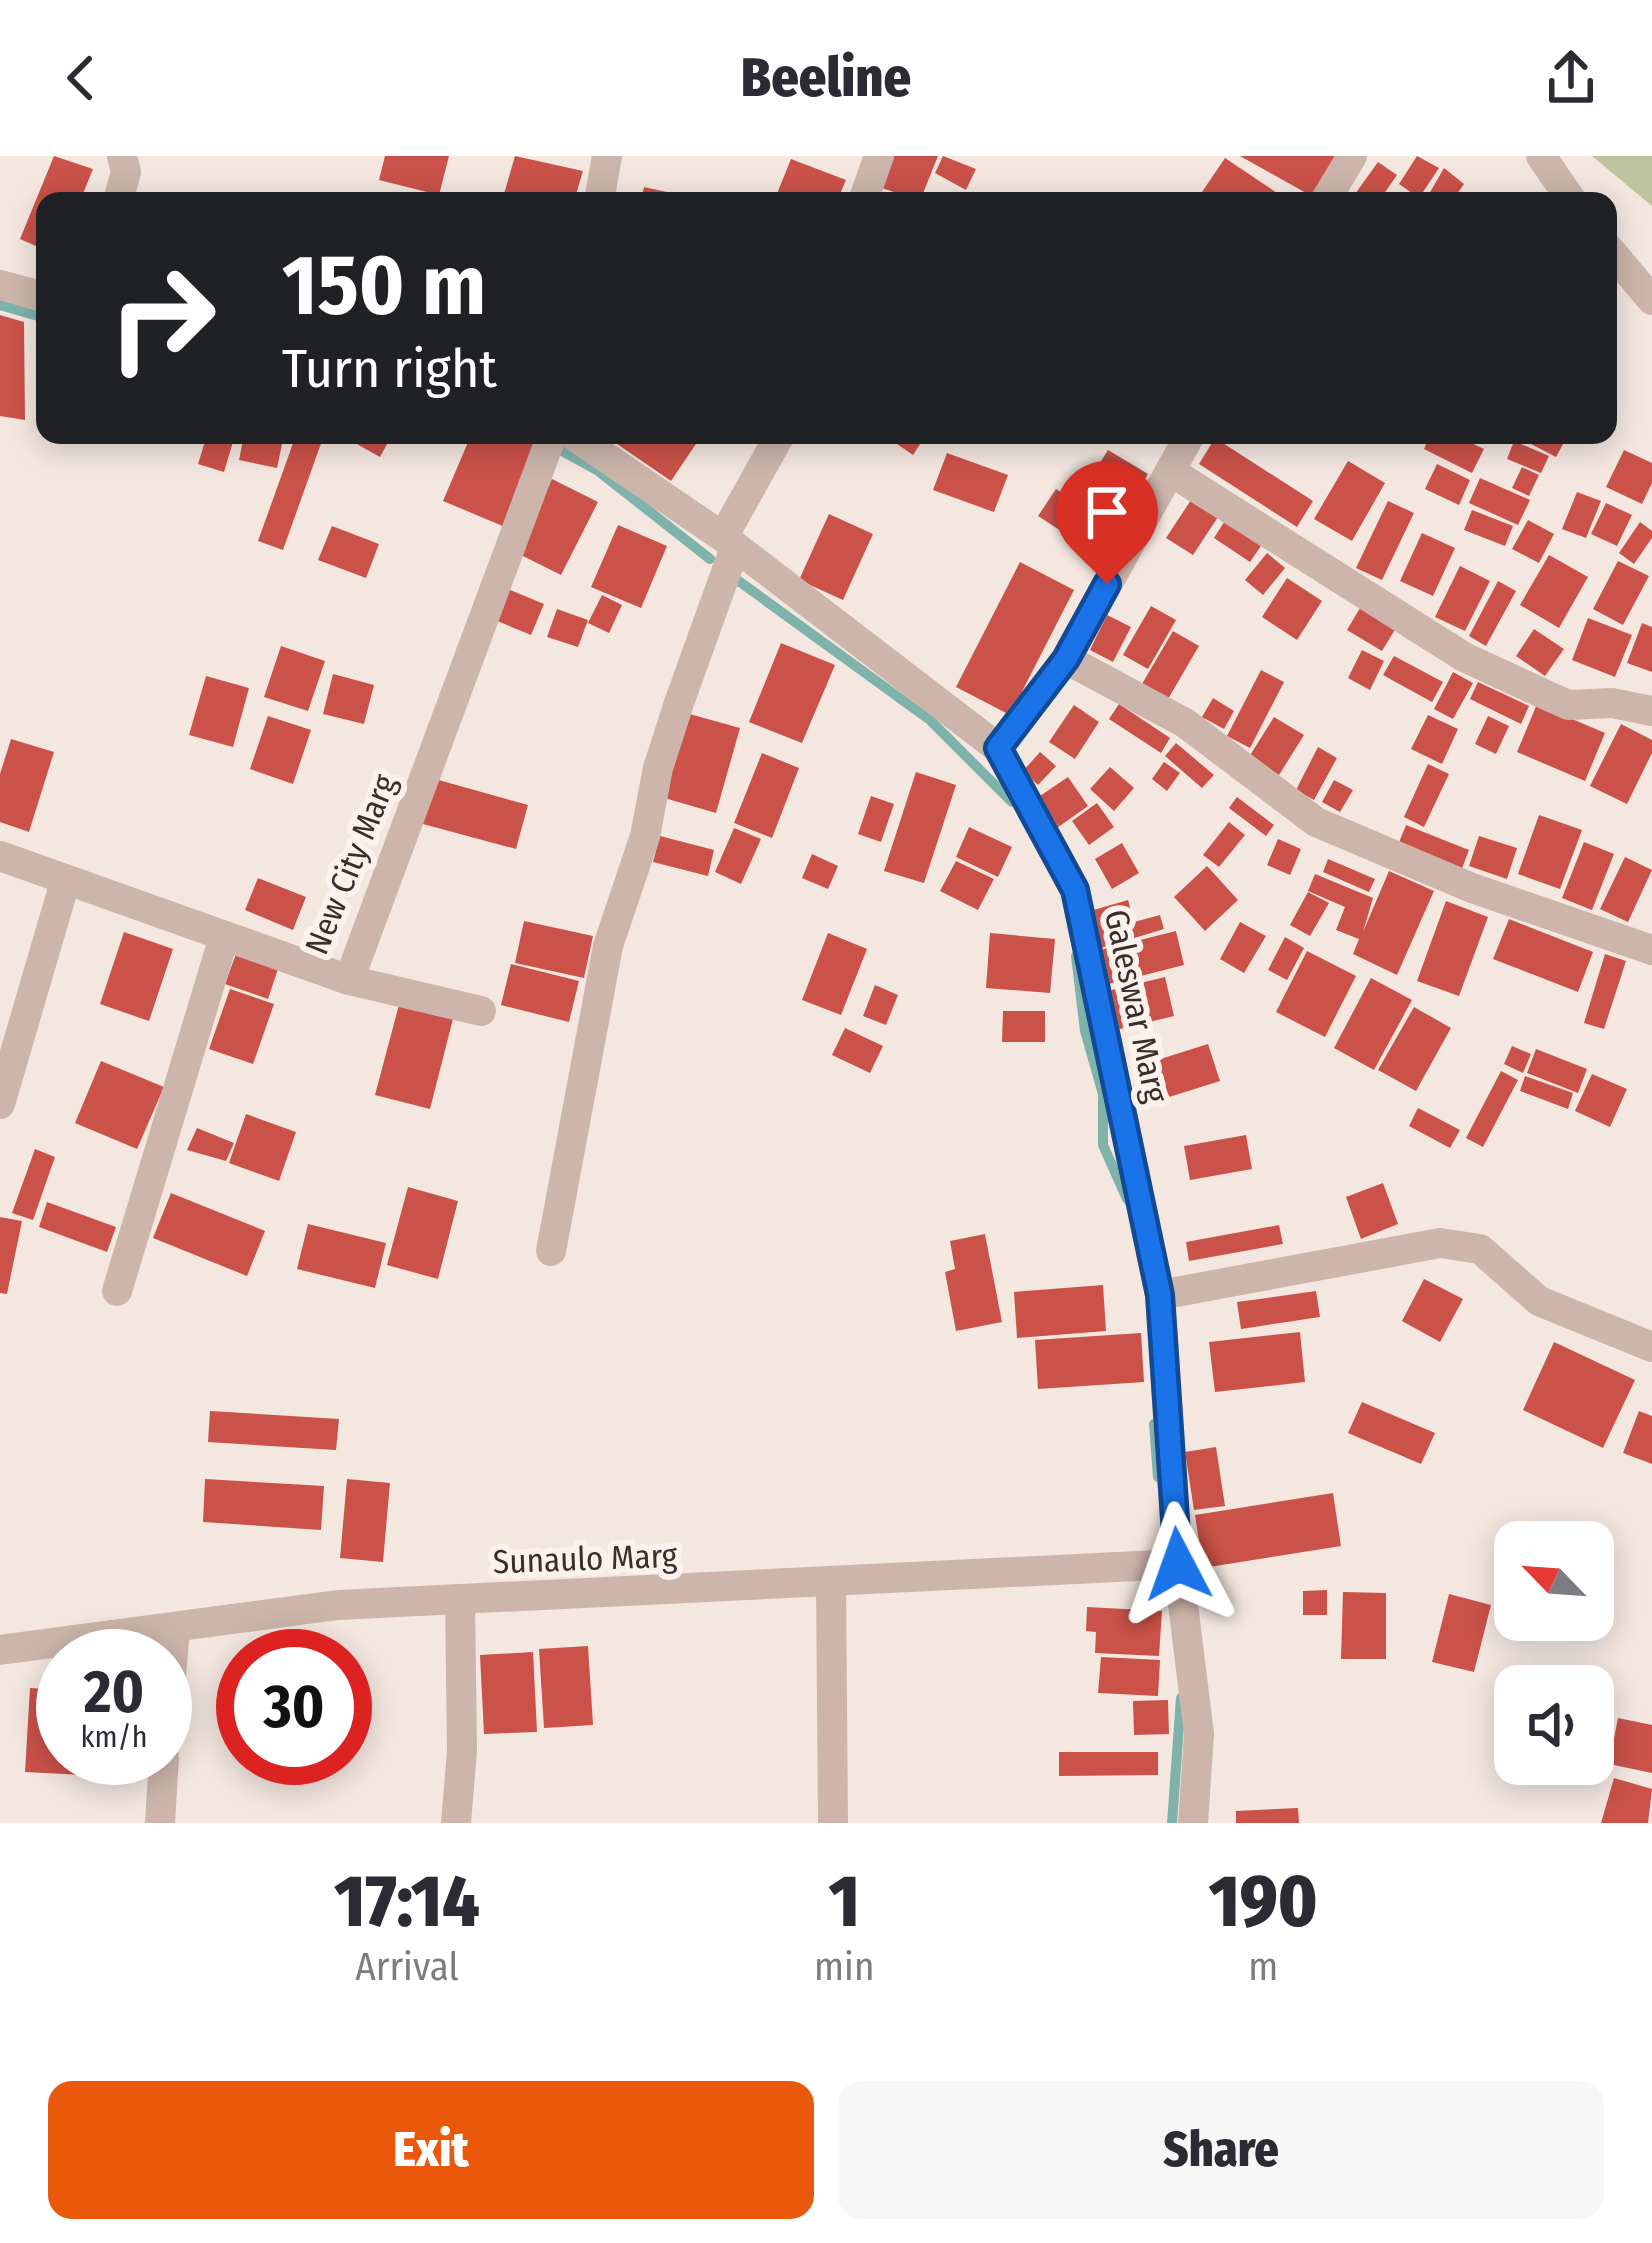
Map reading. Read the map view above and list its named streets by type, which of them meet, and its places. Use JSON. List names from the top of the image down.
{
  "streets": {
    "street": ["New City Marg", "Galeswar Marg", "Sunaulo Marg"]
  },
  "crossings": [
    ["Galeswar Marg", "Sunaulo Marg"]
  ],
  "north": "top left",
  "page": {
    "header": "Beeline",
    "turn": ["150 m", "Turn right"],
    "speed": "20 km/h",
    "limit": "30",
    "eta": [
      "17:14",
      "Arrival",
      "1",
      "min",
      "190",
      "m"
    ],
    "buttons": ["Exit", "Share"]
  }
}
